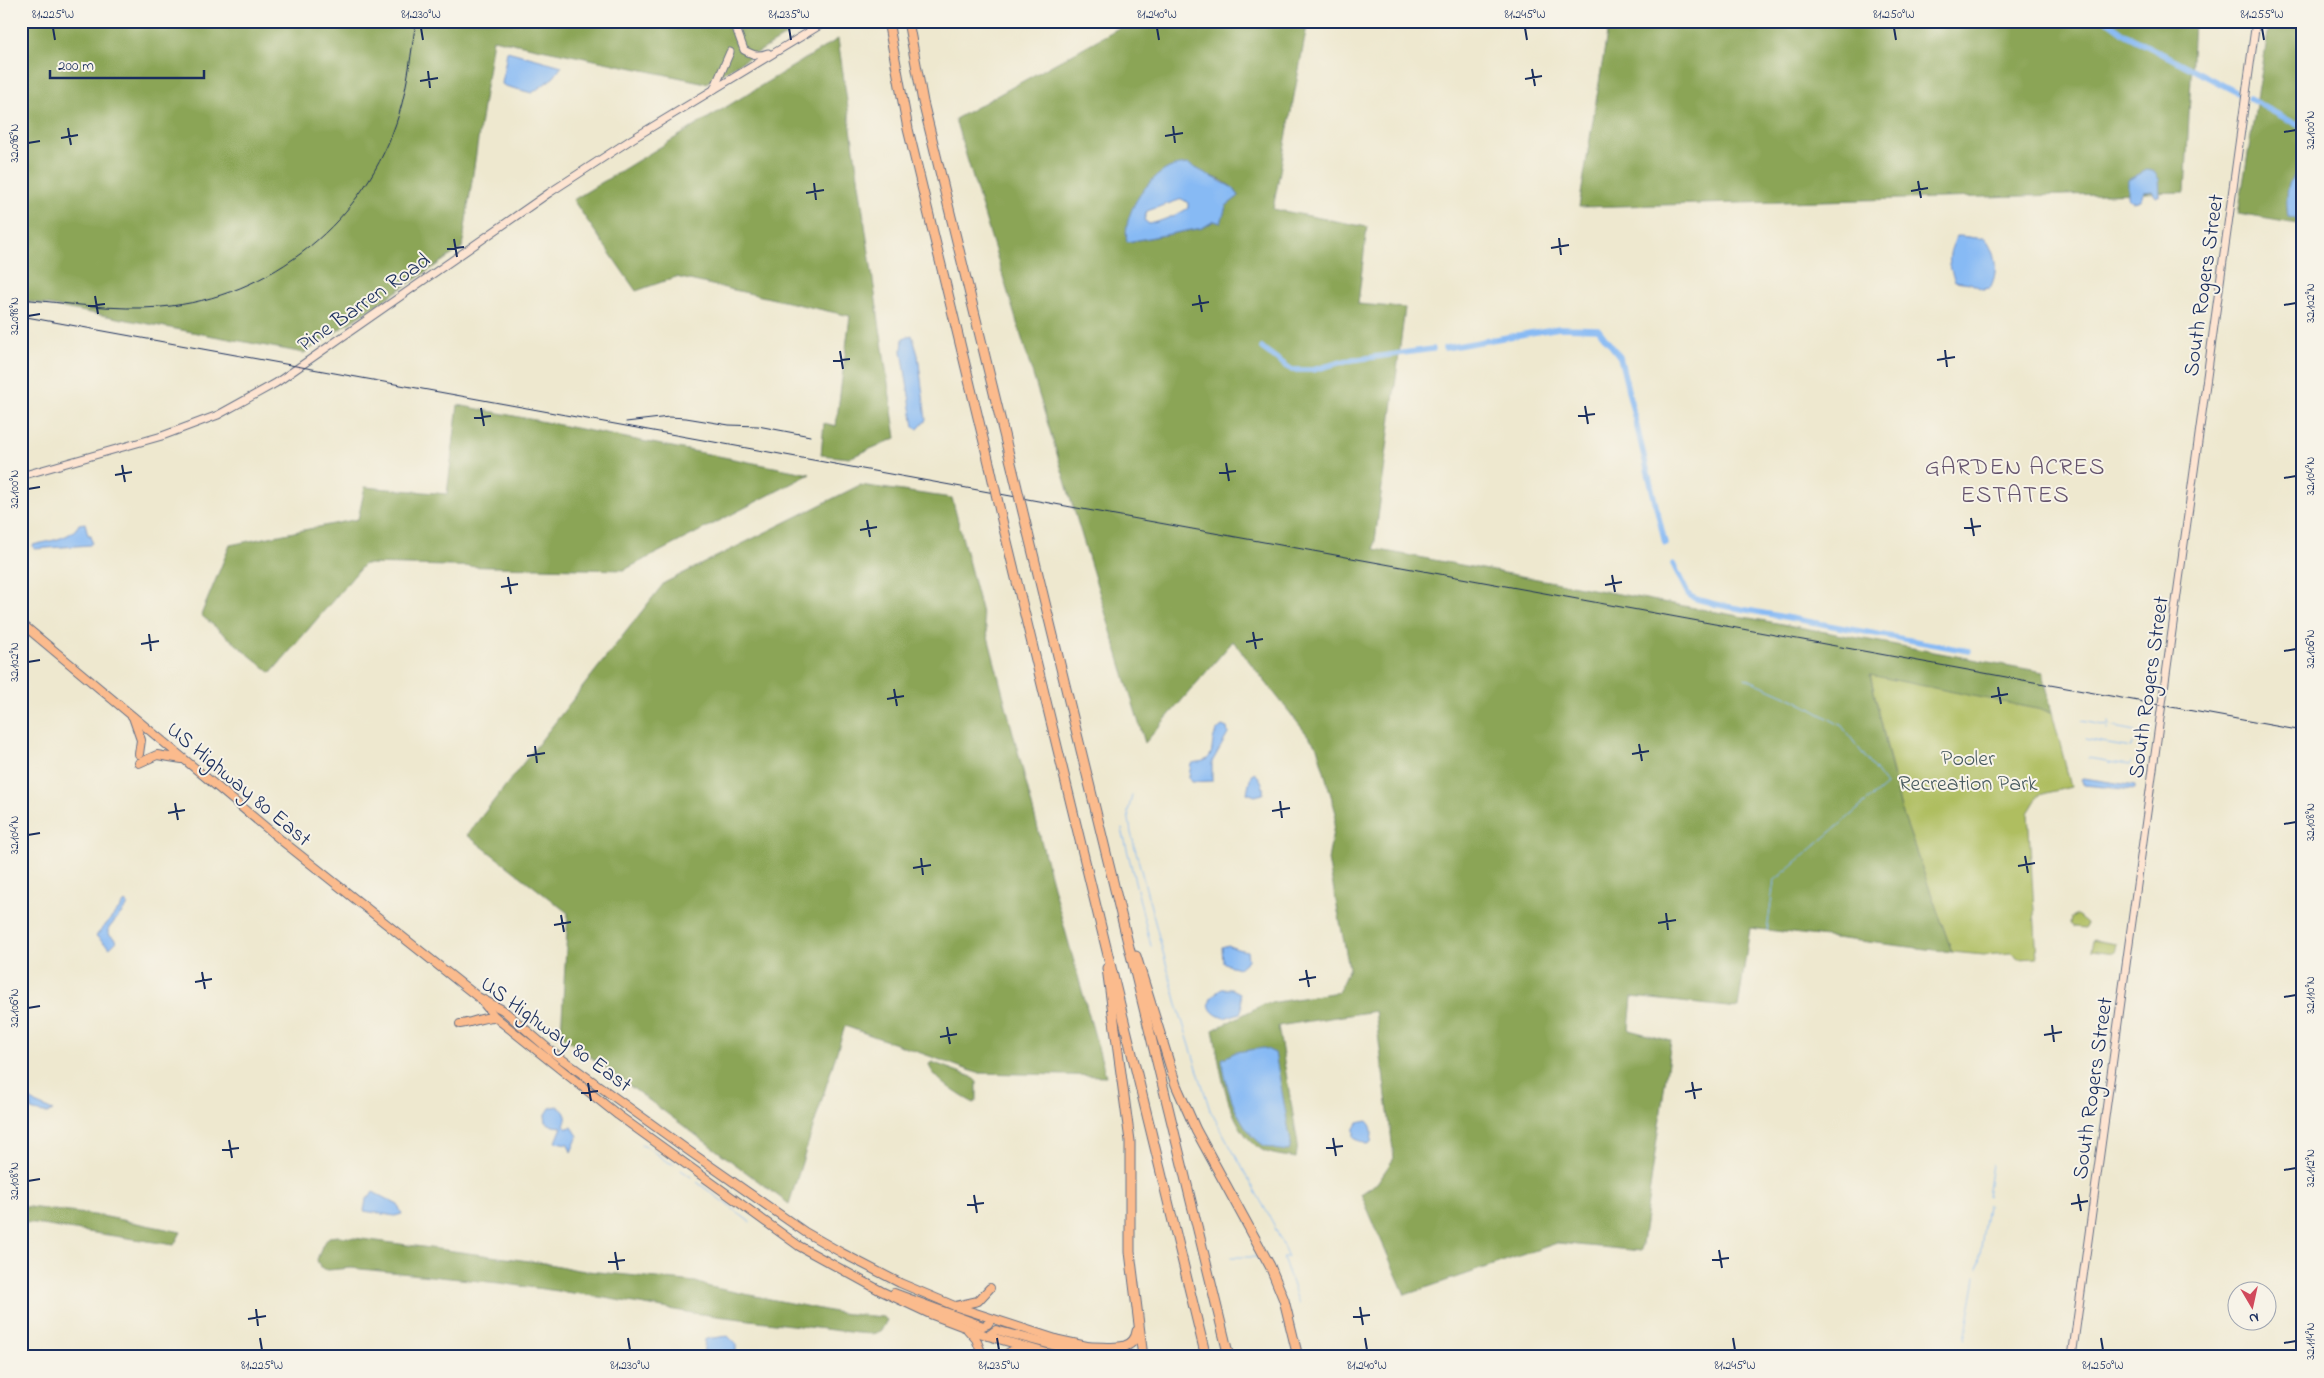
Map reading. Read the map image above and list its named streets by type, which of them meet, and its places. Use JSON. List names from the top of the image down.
{
  "streets": {
    "main road": ["US Highway 80 East"],
    "street": ["South Rogers Street", "Pine Barren Road"]
  },
  "districts": ["GARDEN ACRES ESTATES"],
  "parks": ["Pooler Recreation Park"],
  "scale_bar": "200 m",
  "north": "bottom",
  "coordinates": [
    "81.225°W",
    "81.230°W",
    "81.235°W",
    "81.240°W",
    "81.245°W",
    "81.250°W",
    "81.255°W",
    "32.100°N",
    "32.096°N",
    "32.102°N",
    "32.098°N",
    "32.104°N",
    "32.106°N",
    "32.108°N",
    "32.110°N",
    "32.112°N",
    "32.114°N"
  ]
}
